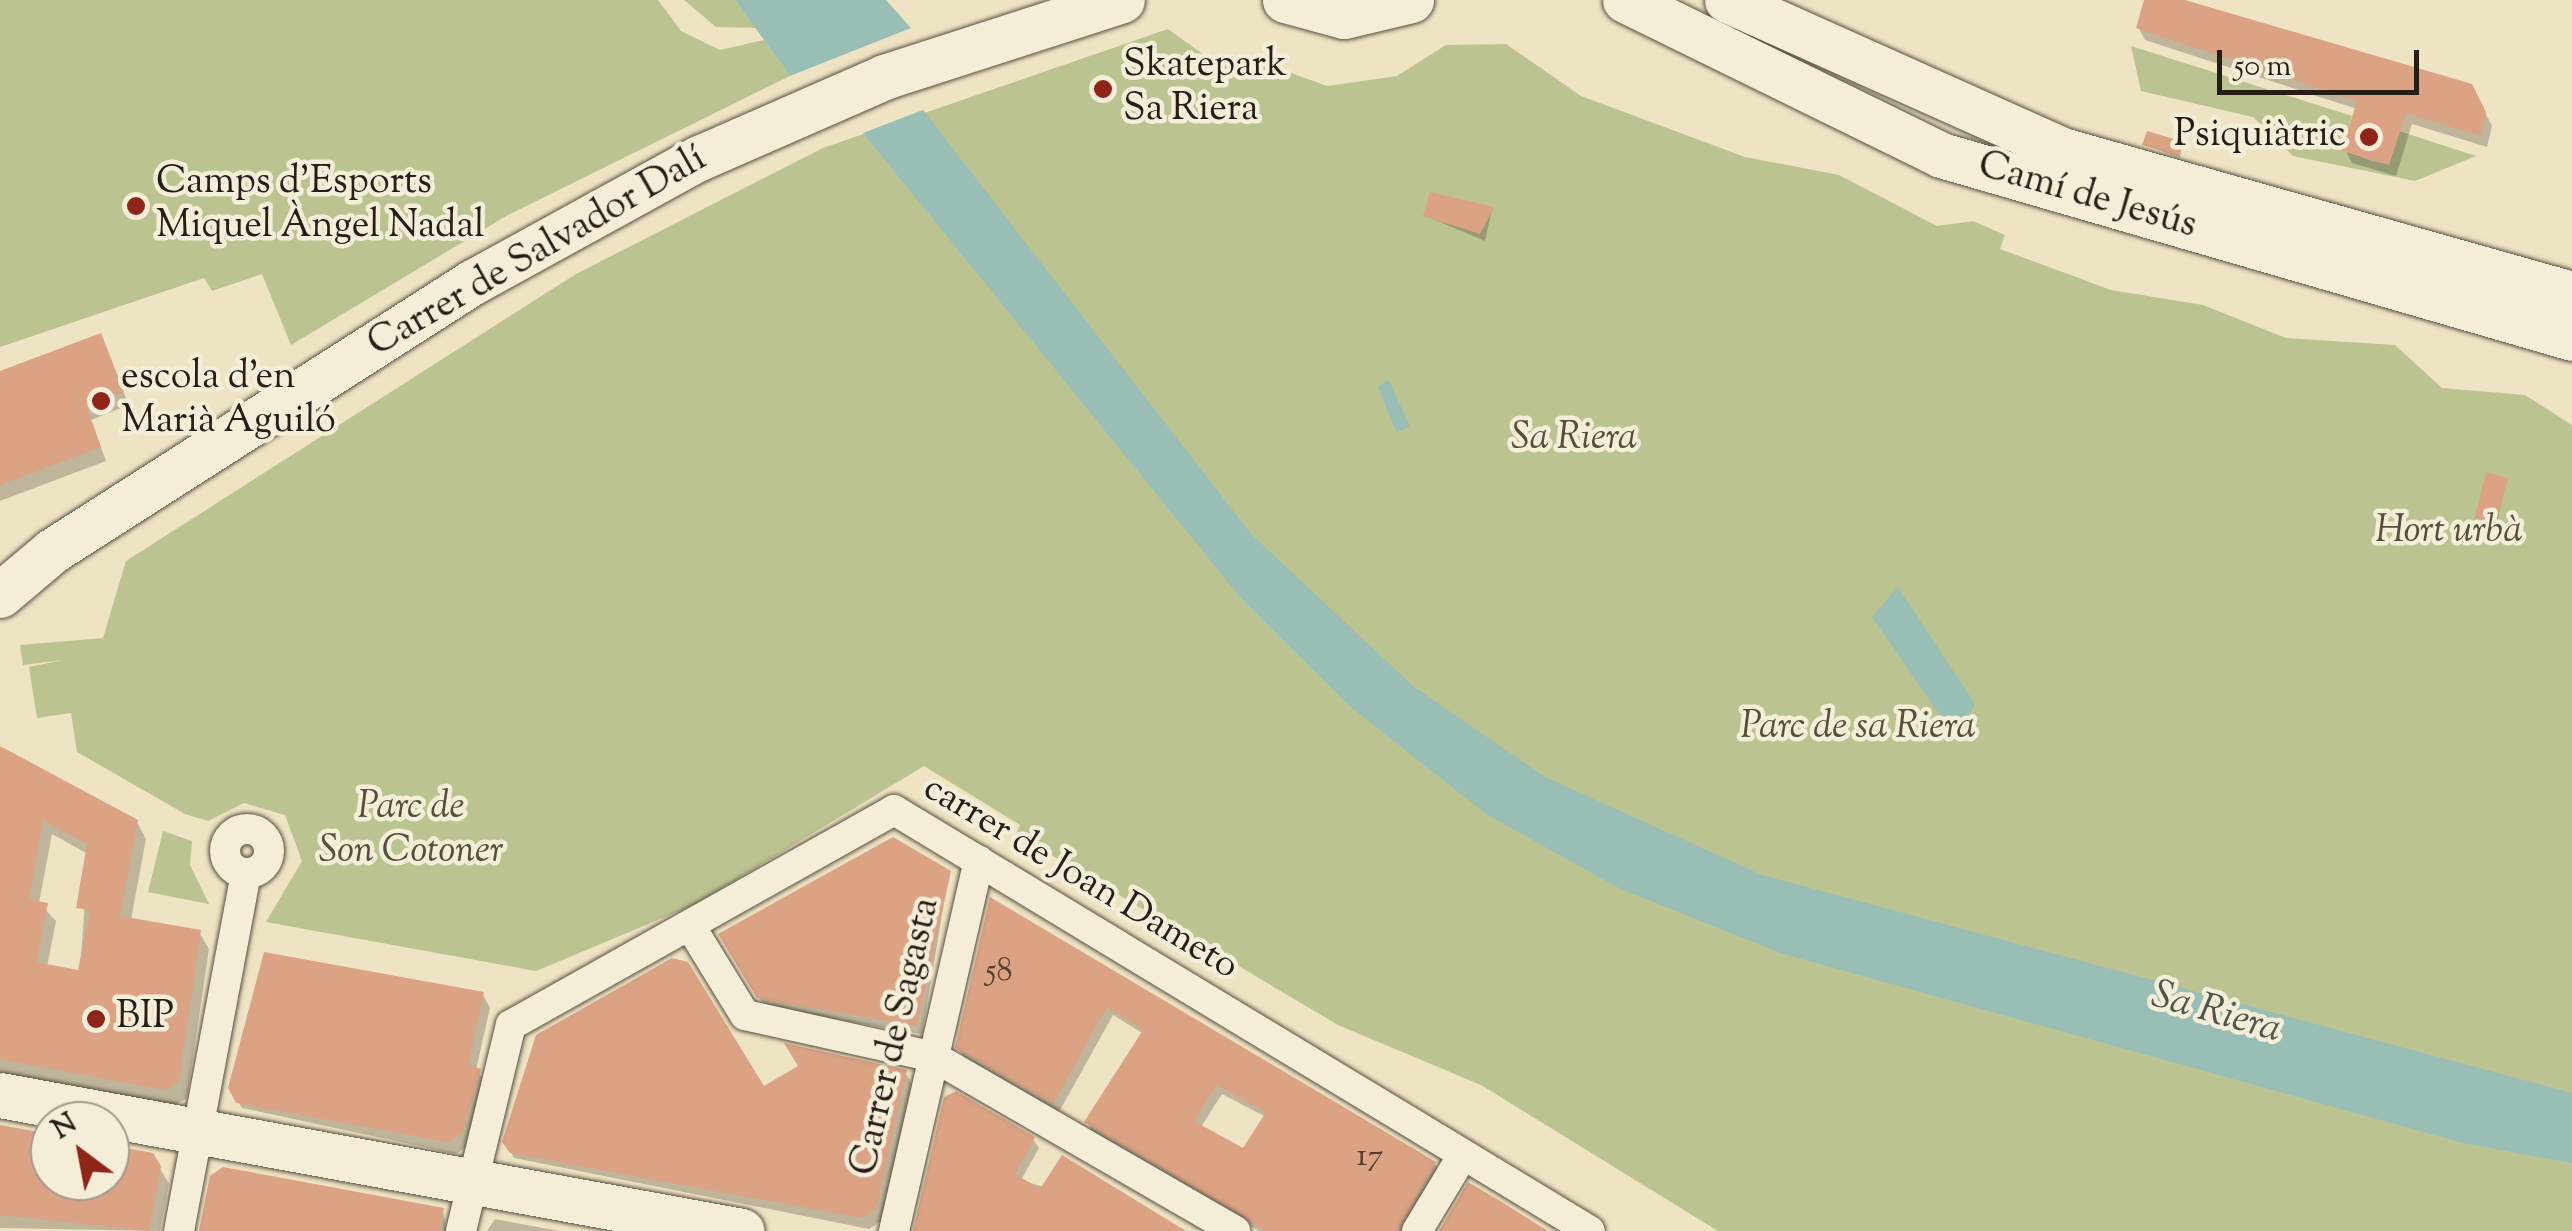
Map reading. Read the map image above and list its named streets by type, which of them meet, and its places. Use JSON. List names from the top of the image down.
{
  "streets": {
    "street": [
      "Camí de Jesús",
      "Carrer de Salvador Dalí",
      "carrer de Joan Dameto",
      "Carrer de Sagasta"
    ]
  },
  "crossings": [
    ["carrer de Joan Dameto", "Carrer de Sagasta"]
  ],
  "water": ["Sa Riera"],
  "parks": [
    "Sa Riera",
    "Hort urbà",
    "Parc de sa Riera",
    "Parc de Son Cotoner"
  ],
  "places": [
    "Skatepark Sa Riera",
    "Psiquiàtric",
    "Camps d'Esports Miquel Àngel Nadal",
    "escola d'en Marià Aguiló",
    "BIP"
  ],
  "house_numbers": ["58", "17"],
  "scale_bar": "50 m",
  "north": "top left"
}
